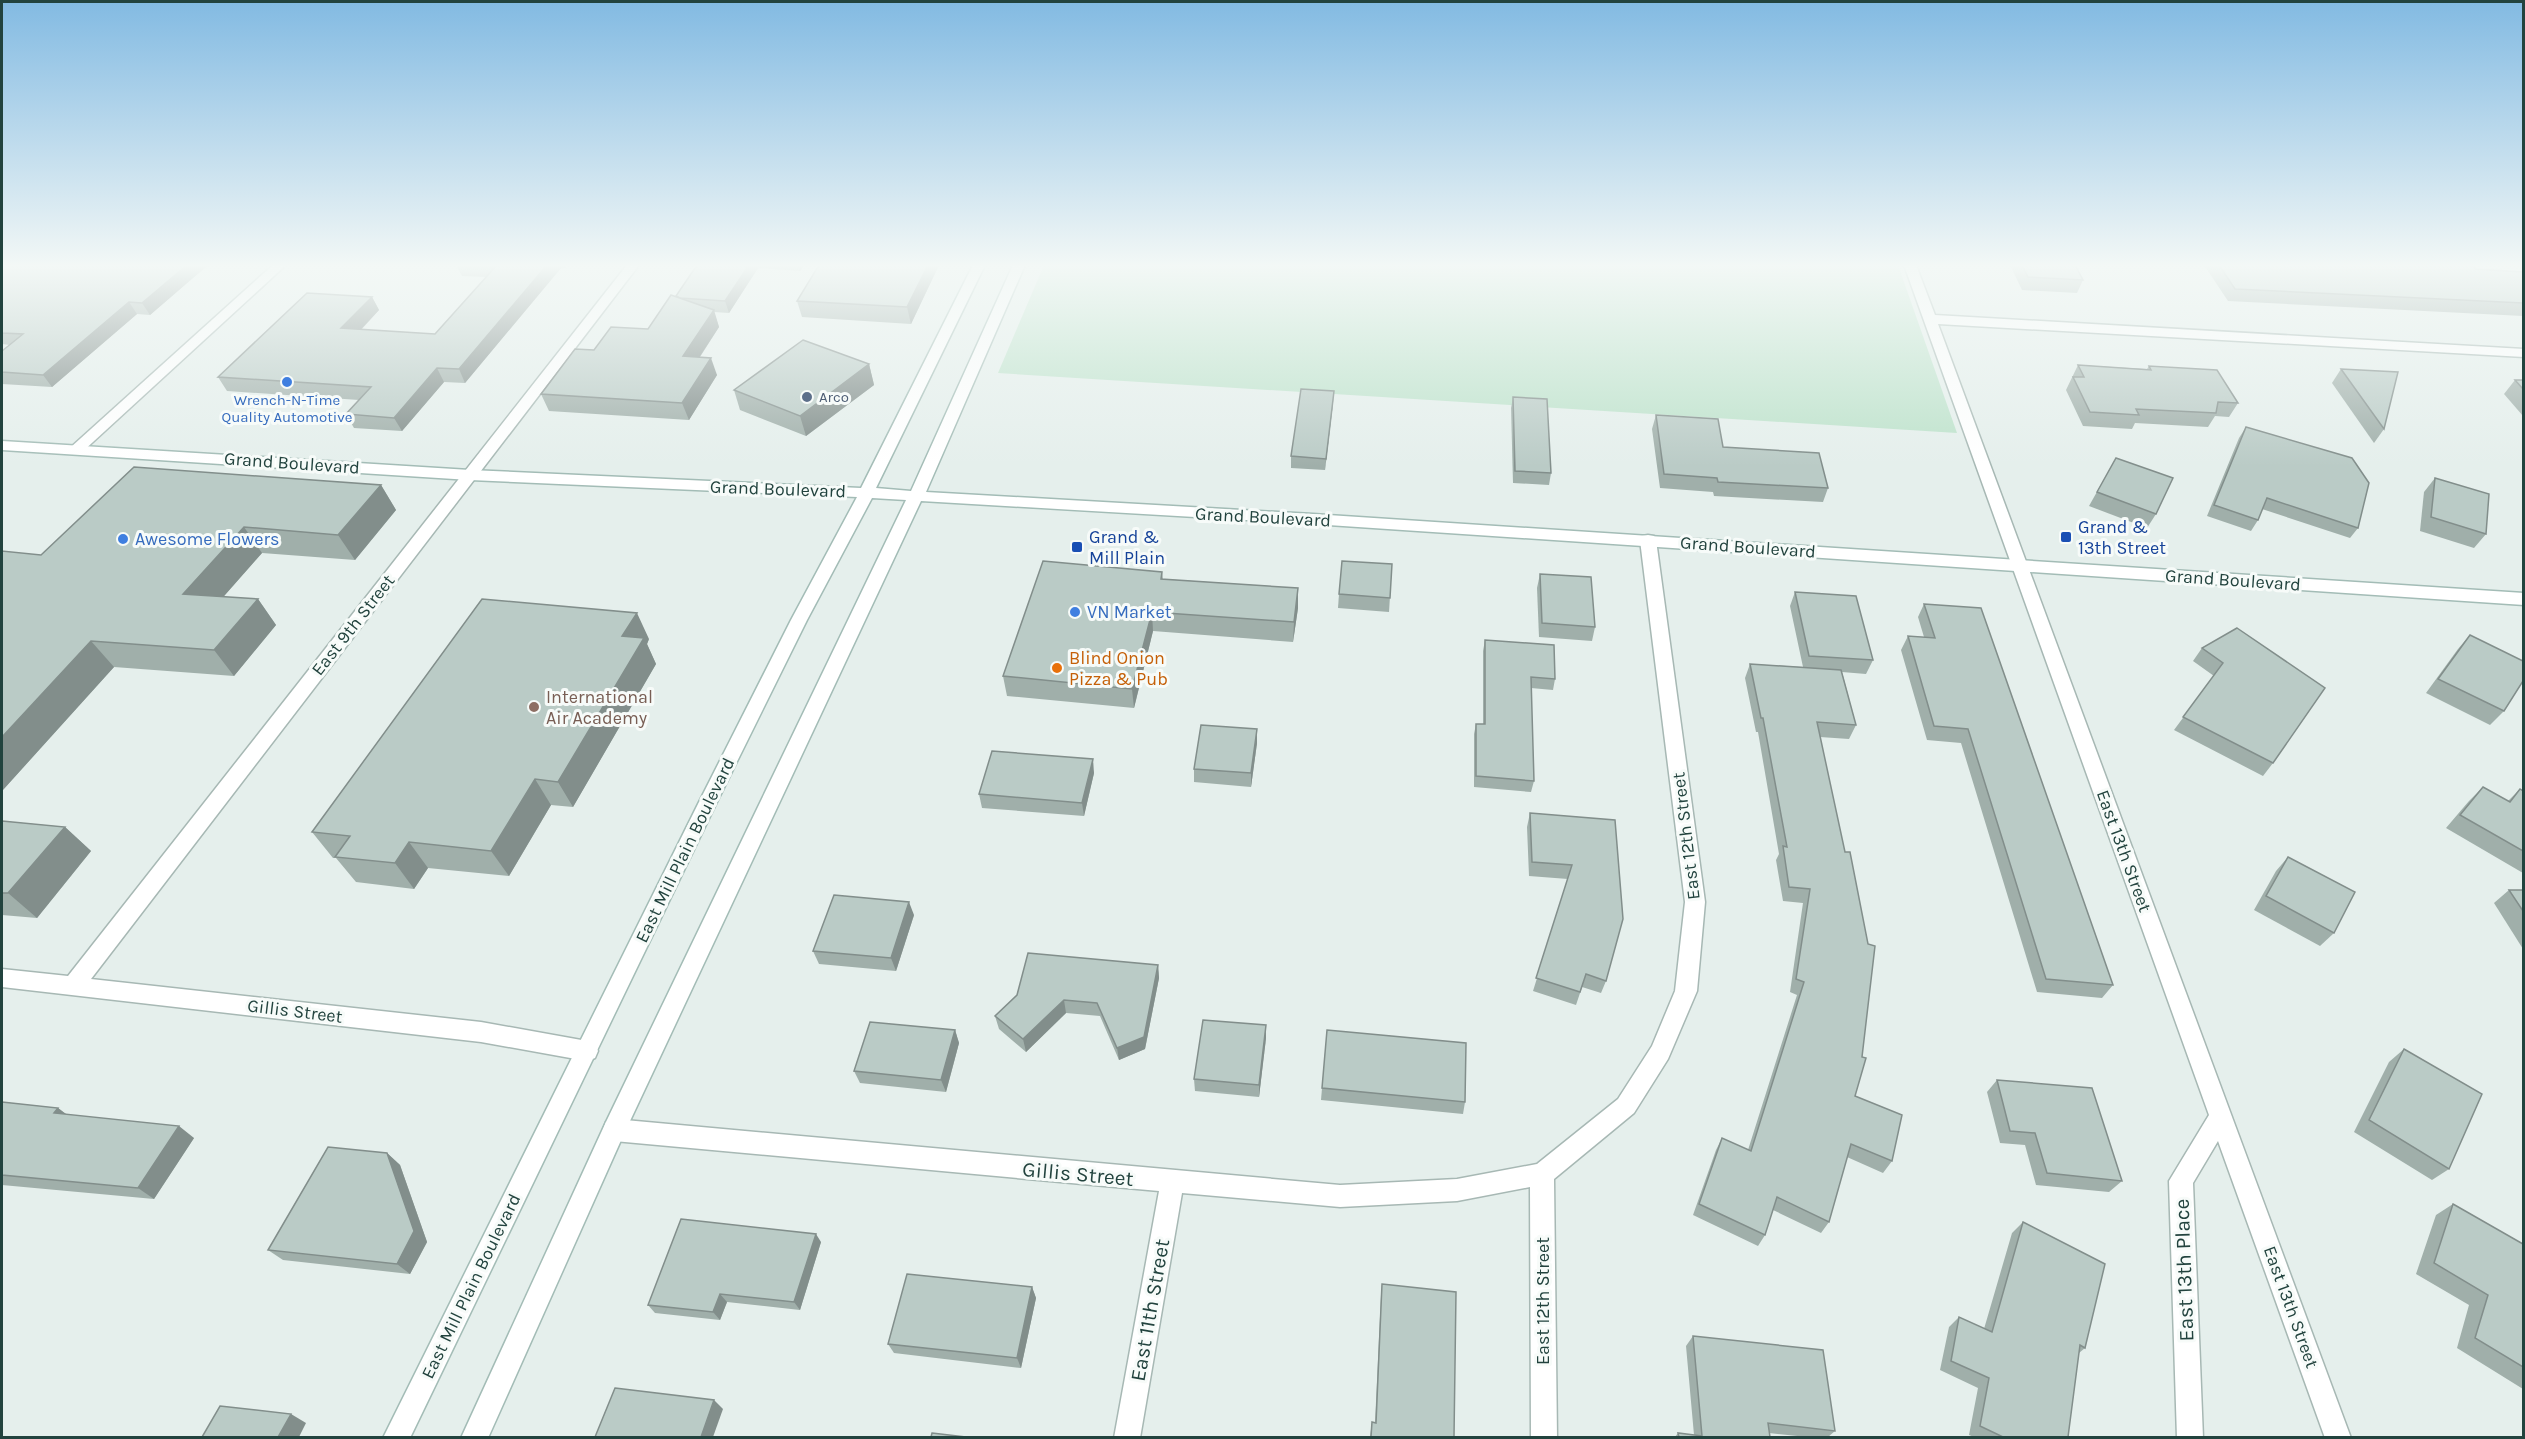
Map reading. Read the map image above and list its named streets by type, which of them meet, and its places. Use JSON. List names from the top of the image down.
{
  "streets": {
    "street": [
      "Grand Boulevard",
      "East 9th Street",
      "East 12th Street",
      "East Mill Plain Boulevard",
      "East 13th Street",
      "Gillis Street",
      "East 13th Place",
      "East 11th Street"
    ]
  },
  "crossings": [
    ["Grand Boulevard", "East 9th Street"],
    ["Grand Boulevard", "East 12th Street"],
    ["Grand Boulevard", "East Mill Plain Boulevard"],
    ["Grand Boulevard", "East 13th Street"],
    ["East 9th Street", "Gillis Street"],
    ["East 12th Street", "Gillis Street"],
    ["East Mill Plain Boulevard", "Gillis Street"],
    ["East 13th Street", "East 13th Place"],
    ["Gillis Street", "East 11th Street"]
  ],
  "places": {
    "other": [
      "Wrench-N-Time Quality Automotive",
      "Arco",
      "Awesome Flowers",
      "VN Market",
      "Blind Onion Pizza & Pub",
      "International Air Academy"
    ],
    "transit": ["Grand & 13th Street", "Grand & Mill Plain"]
  }
}
